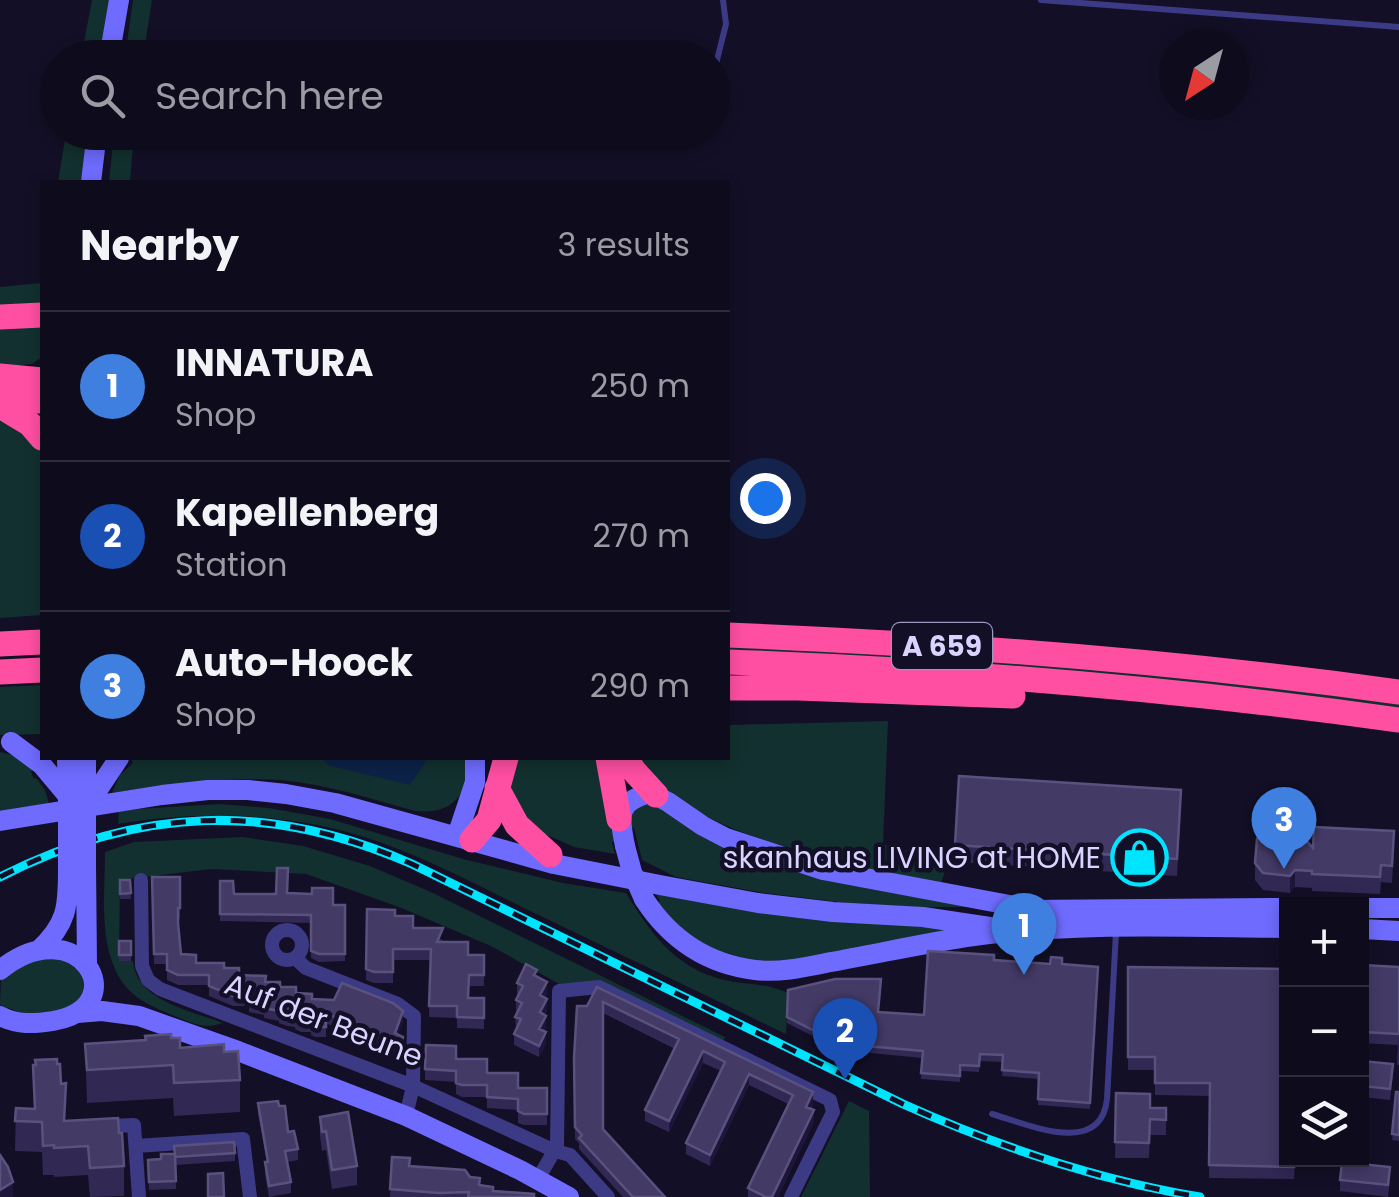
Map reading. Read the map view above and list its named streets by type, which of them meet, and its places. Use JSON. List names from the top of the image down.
{
  "streets": {
    "highway": ["A 659"],
    "main road": ["Auf der Beune"]
  },
  "places": {
    "shop": ["skanhaus LIVING at HOME"]
  },
  "north": "bottom left",
  "page": {
    "search": "Search here",
    "heading": ["Nearby", "3 results"],
    "list": [
      {
        "mark": "1",
        "name": "INNATURA",
        "note": "Shop",
        "value": "250 m"
      },
      {
        "mark": "2",
        "name": "Kapellenberg",
        "note": "Station",
        "value": "270 m"
      },
      {
        "mark": "3",
        "name": "Auto-Hoock",
        "note": "Shop",
        "value": "290 m"
      }
    ],
    "pins": ["3", "1", "2"],
    "map_buttons": ["+", "−"]
  }
}
